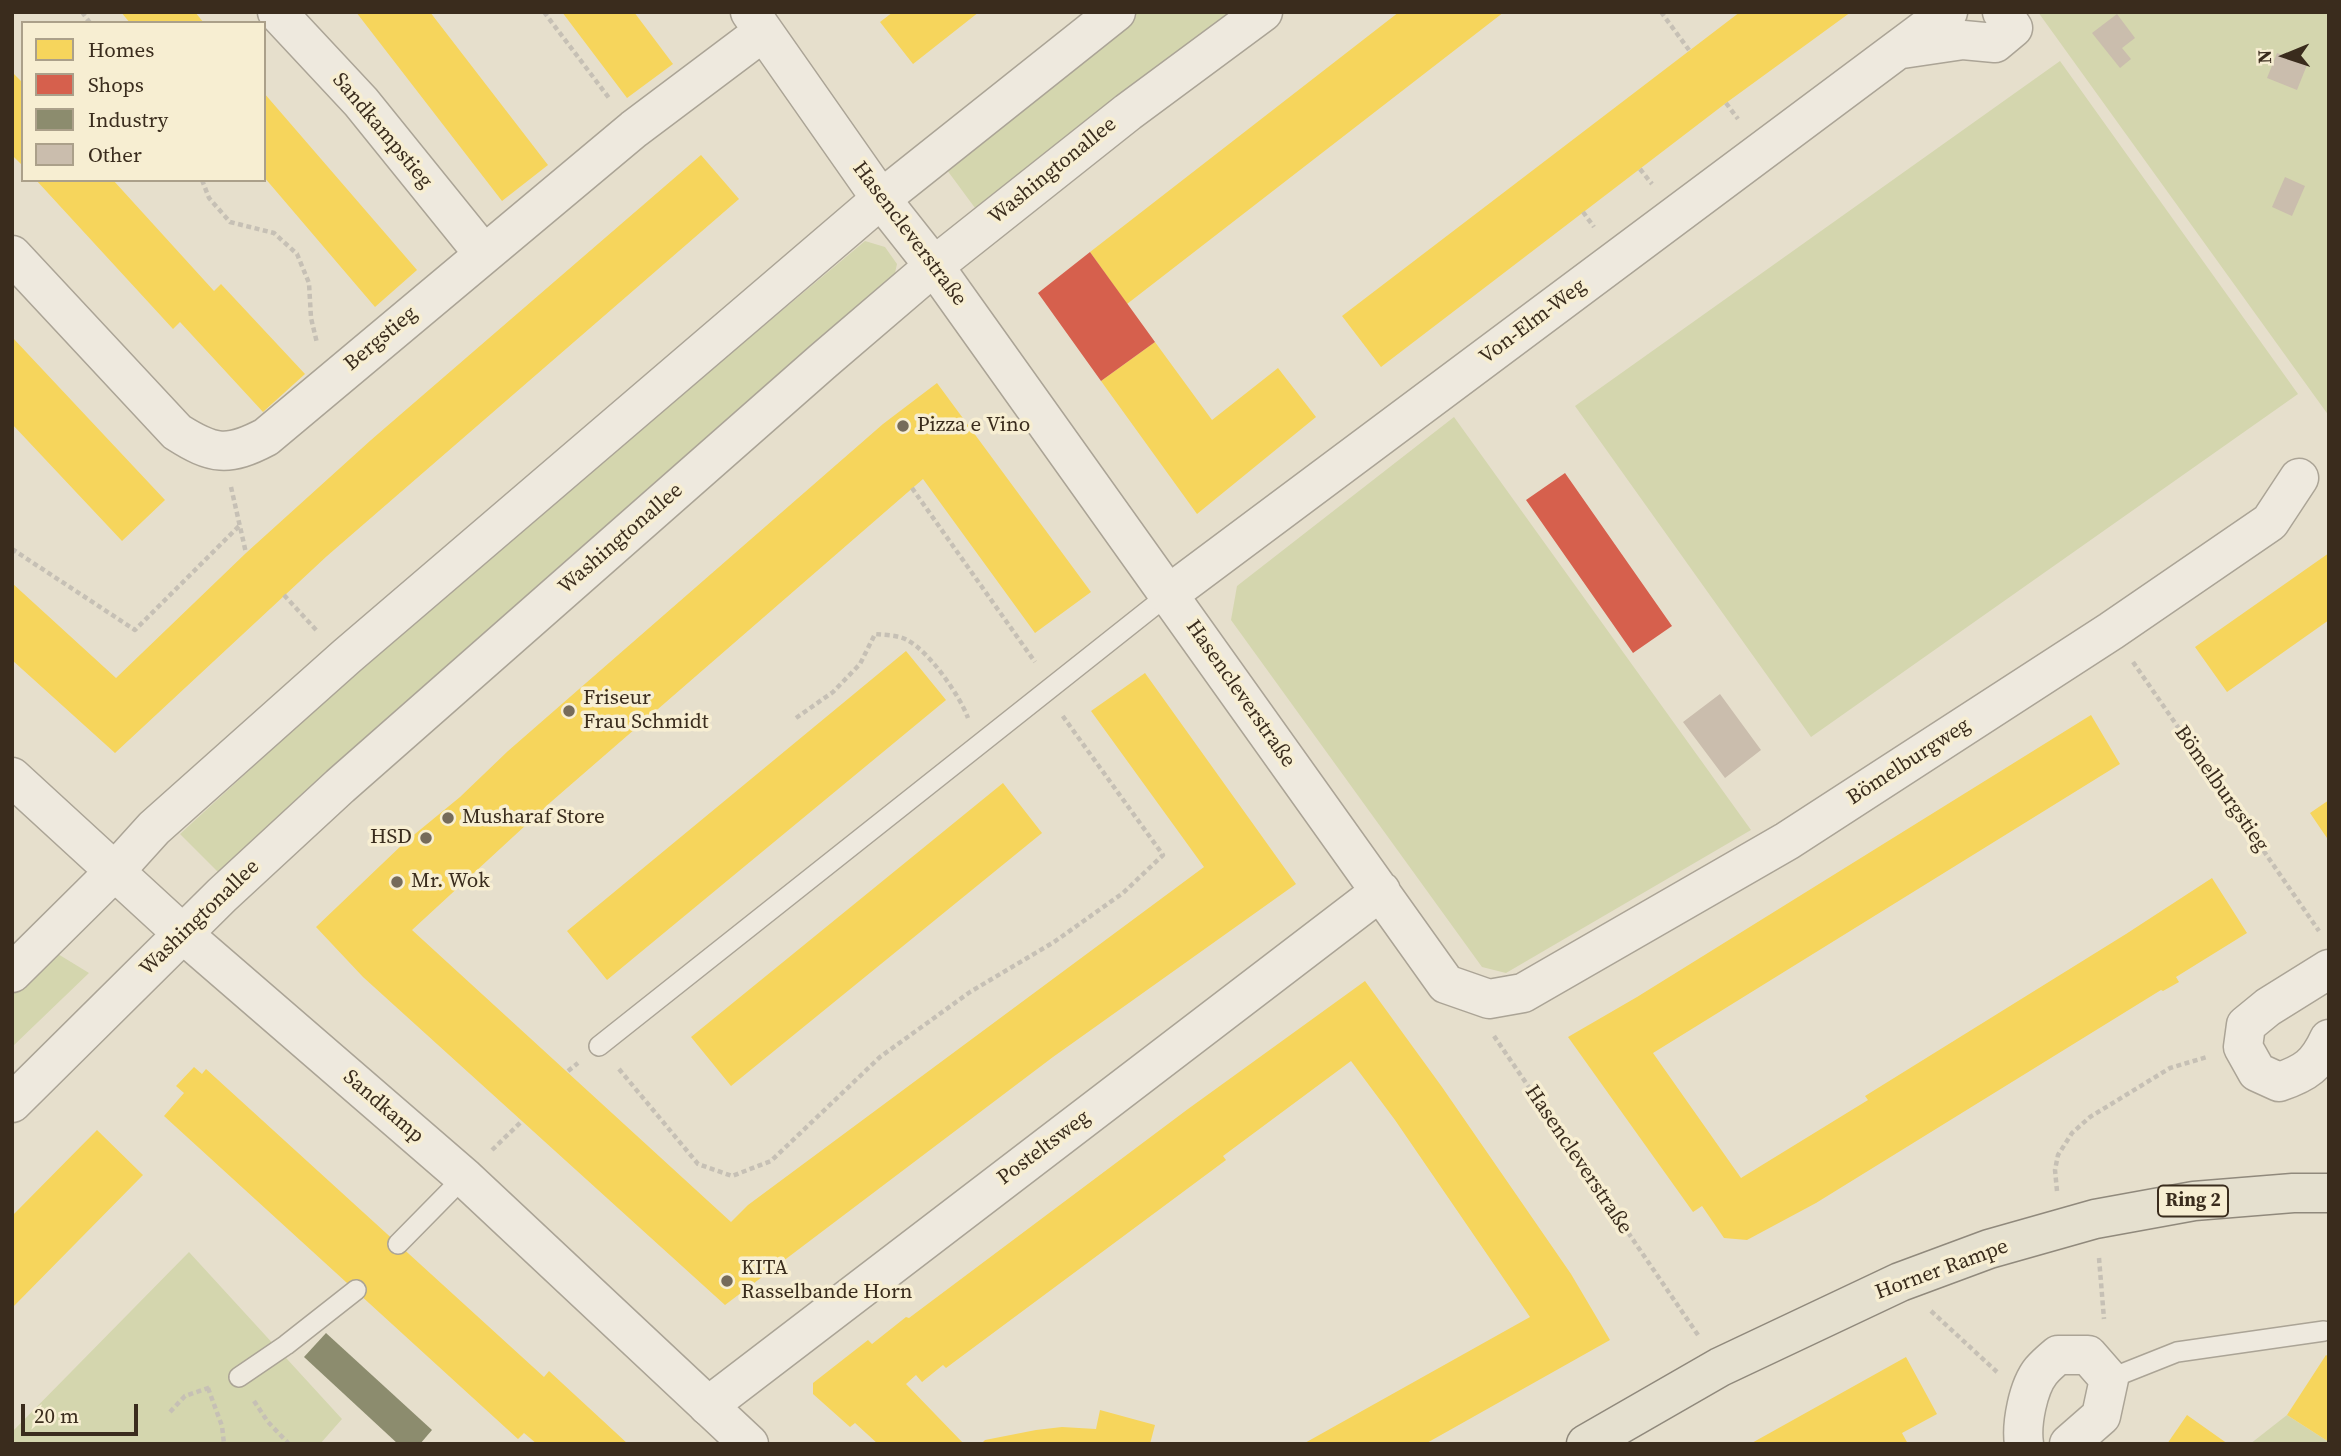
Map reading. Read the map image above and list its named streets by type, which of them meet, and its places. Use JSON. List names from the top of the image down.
{
  "streets": {
    "main road": ["Ring 2", "Horner Rampe"],
    "street": [
      "Sandkampstieg",
      "Washingtonallee",
      "Hasencleverstraße",
      "Von-Elm-Weg",
      "Bergstieg",
      "Bömelburgweg",
      "Sandkamp",
      "Posteltsweg"
    ],
    "path": ["Bömelburgstieg"]
  },
  "crossings": [
    ["Sandkampstieg", "Bergstieg"],
    ["Washingtonallee", "Hasencleverstraße"],
    ["Washingtonallee", "Sandkamp"],
    ["Hasencleverstraße", "Von-Elm-Weg"],
    ["Hasencleverstraße", "Bergstieg"],
    ["Hasencleverstraße", "Bömelburgweg"],
    ["Hasencleverstraße", "Posteltsweg"],
    ["Hasencleverstraße", "Horner Rampe"],
    ["Bömelburgweg", "Bömelburgstieg"],
    ["Sandkamp", "Posteltsweg"]
  ],
  "places": [
    "Pizza e Vino",
    "Friseur Frau Schmidt",
    "Musharaf Store",
    "HSD",
    "Mr. Wok",
    "KITA Rasselbande Horn"
  ],
  "legend": [
    "Homes",
    "Shops",
    "Industry",
    "Other"
  ],
  "scale_bar": "20 m",
  "north": "left"
}
